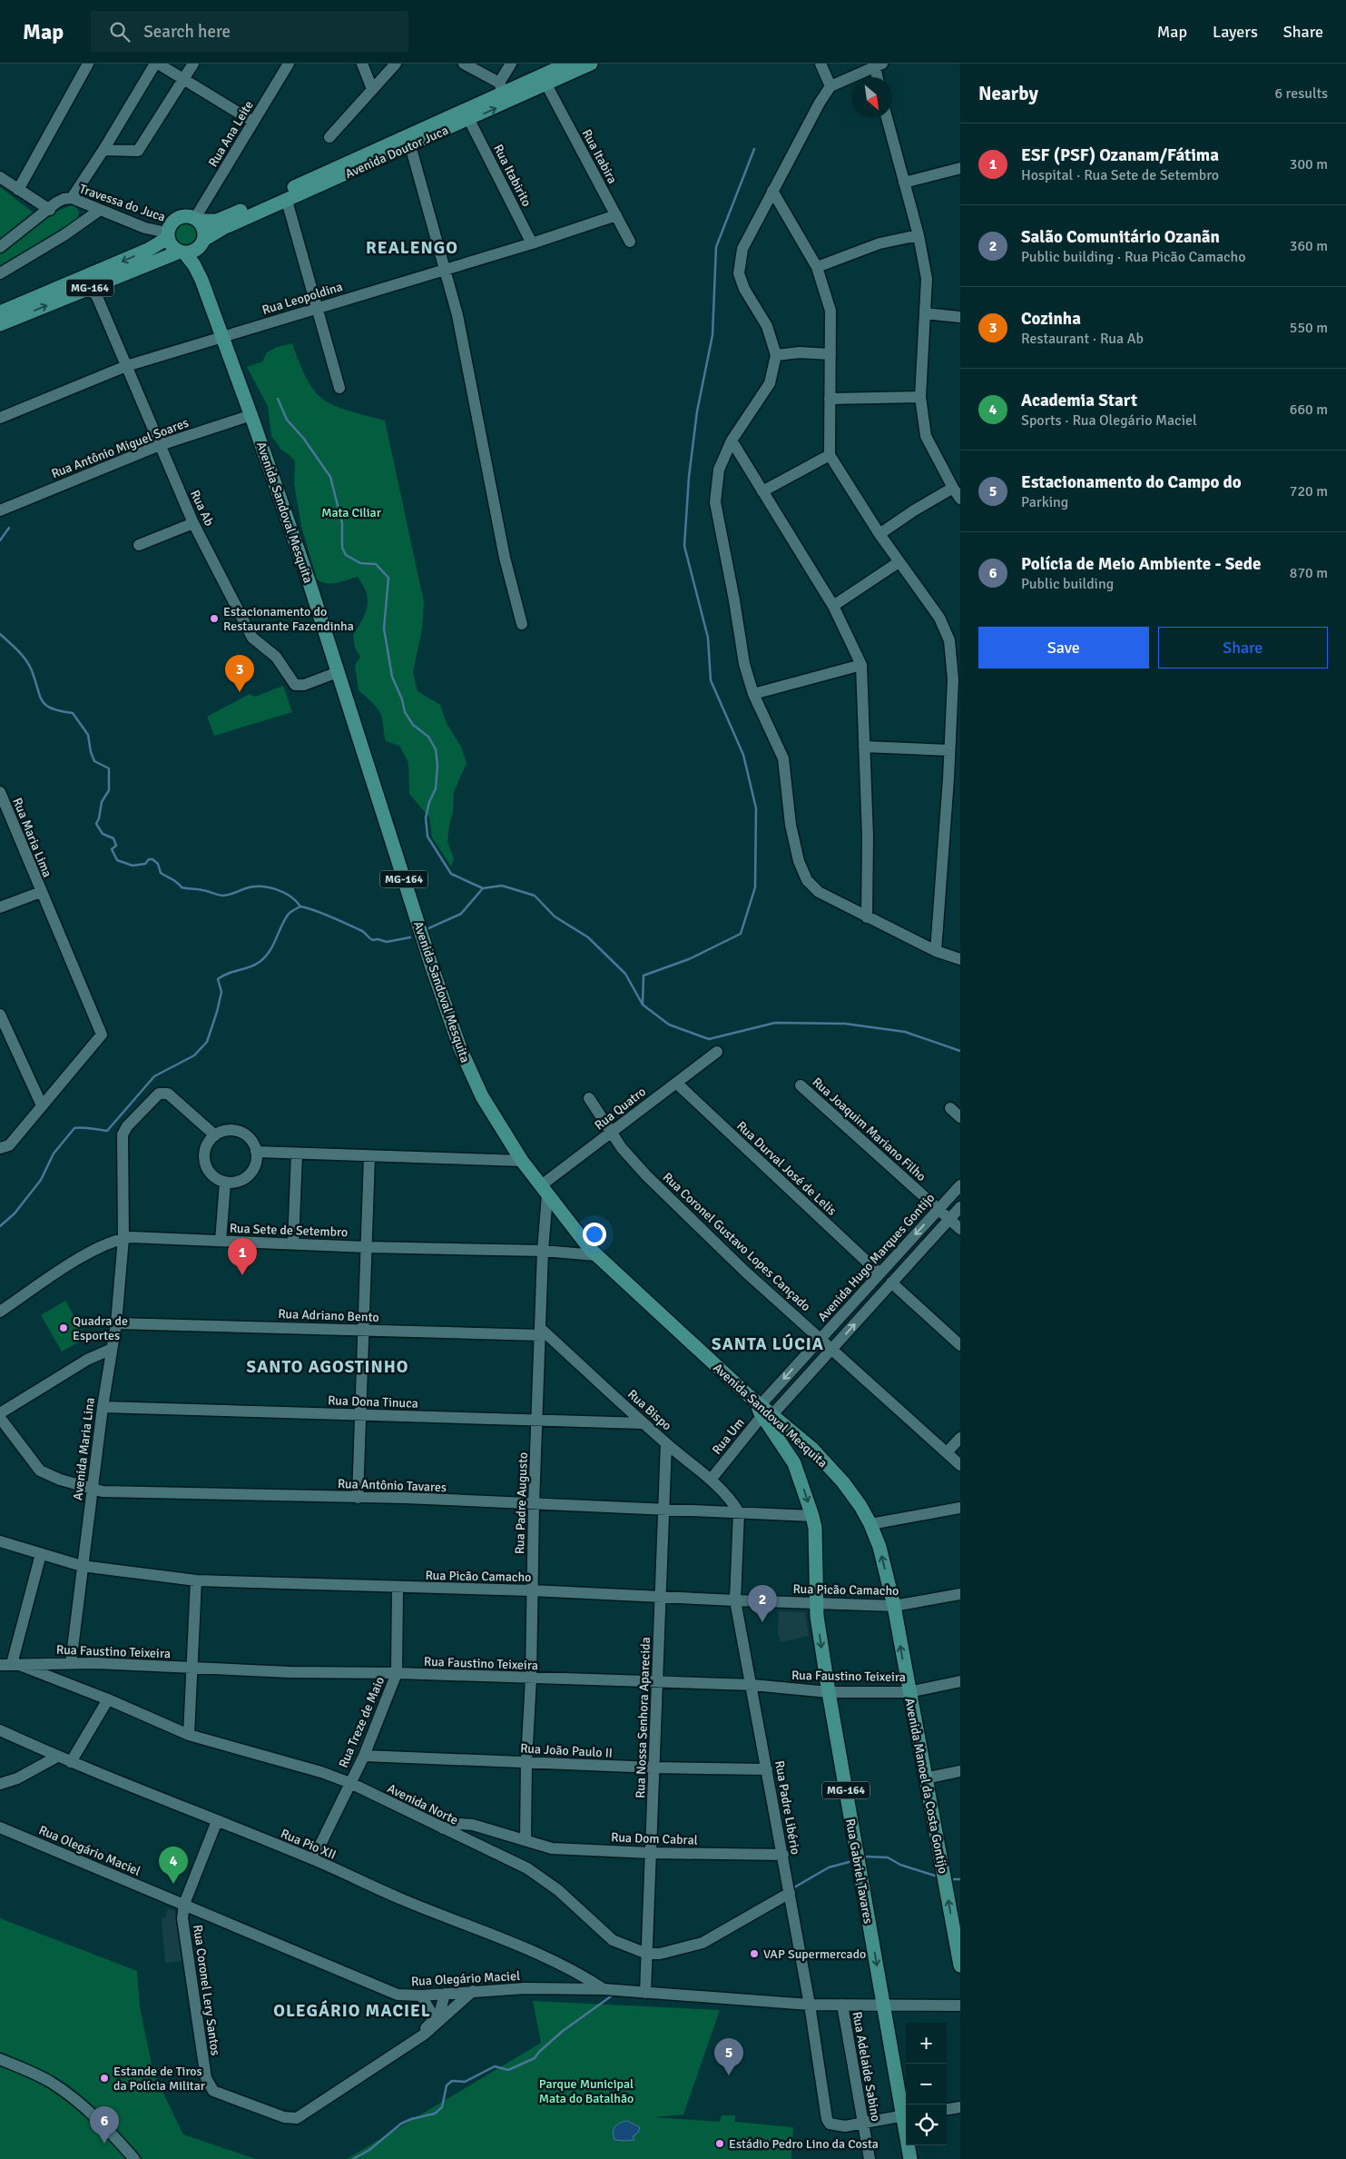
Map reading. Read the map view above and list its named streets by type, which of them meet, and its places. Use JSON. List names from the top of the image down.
{
  "streets": {
    "main road": [
      "Avenida Doutor Juca",
      "MG-164",
      "Avenida Sandoval Mesquita",
      "Avenida Manoel da Costa Gontijo",
      "Rua Gabriel Tavares"
    ],
    "street": [
      "Rua Ana Leite",
      "Rua Itabira",
      "Rua Itabirito",
      "Travessa do Juca",
      "Rua Leopoldina",
      "Rua Antônio Miguel Soares",
      "Rua Ab",
      "Rua Maria Lima",
      "Rua Quatro",
      "Rua Joaquim Mariano Filho",
      "Rua Durval José de Lelis",
      "Rua Sete de Setembro",
      "Rua Coronel Gustavo Lopes Cançado",
      "Avenida Hugo Marques Gontijo",
      "Rua Adriano Bento",
      "Rua Dona Tinuca",
      "Rua Bispo",
      "Rua Um",
      "Avenida Maria Lina",
      "Rua Antônio Tavares",
      "Rua Padre Augusto",
      "Rua Picão Camacho",
      "Rua Faustino Teixeira",
      "Rua Nossa Senhora Aparecida",
      "Rua Treze de Maio",
      "Rua João Paulo II",
      "Avenida Norte",
      "Rua Padre Libério",
      "Rua Dom Cabral",
      "Rua Pio XII",
      "Rua Olegário Maciel",
      "Rua Coronel Lery Santos",
      "Rua Adelaide Sabino"
    ]
  },
  "crossings": [
    ["Rua Ana Leite", "Avenida Doutor Juca"],
    ["Rua Ana Leite", "Travessa do Juca"],
    ["Rua Ana Leite", "MG-164"],
    ["Rua Ana Leite", "Avenida Sandoval Mesquita"],
    ["Avenida Doutor Juca", "Rua Itabira"],
    ["Avenida Doutor Juca", "Rua Itabirito"],
    ["Avenida Doutor Juca", "Travessa do Juca"],
    ["Avenida Doutor Juca", "MG-164"],
    ["Avenida Doutor Juca", "Avenida Sandoval Mesquita"],
    ["Rua Itabira", "Rua Leopoldina"],
    ["Rua Itabirito", "Rua Leopoldina"],
    ["Travessa do Juca", "MG-164"],
    ["Travessa do Juca", "Avenida Sandoval Mesquita"],
    ["MG-164", "Rua Ab"],
    ["MG-164", "Avenida Sandoval Mesquita"],
    ["Rua Leopoldina", "Rua Ab"],
    ["Rua Leopoldina", "Avenida Sandoval Mesquita"],
    ["Rua Antônio Miguel Soares", "Rua Ab"],
    ["Rua Antônio Miguel Soares", "Avenida Sandoval Mesquita"],
    ["Rua Ab", "Avenida Sandoval Mesquita"],
    ["Avenida Sandoval Mesquita", "Rua Quatro"],
    ["Avenida Sandoval Mesquita", "Rua Sete de Setembro"],
    ["Avenida Sandoval Mesquita", "Avenida Hugo Marques Gontijo"],
    ["Avenida Sandoval Mesquita", "Rua Um"],
    ["Avenida Sandoval Mesquita", "Rua Padre Augusto"],
    ["Avenida Sandoval Mesquita", "Rua Picão Camacho"],
    ["Avenida Sandoval Mesquita", "Avenida Manoel da Costa Gontijo"],
    ["Avenida Sandoval Mesquita", "Rua Gabriel Tavares"],
    ["Rua Quatro", "Rua Durval José de Lelis"],
    ["Rua Quatro", "Rua Coronel Gustavo Lopes Cançado"],
    ["Rua Quatro", "Rua Padre Augusto"],
    ["Rua Joaquim Mariano Filho", "Avenida Hugo Marques Gontijo"],
    ["Rua Durval José de Lelis", "Avenida Hugo Marques Gontijo"],
    ["Rua Sete de Setembro", "Avenida Maria Lina"],
    ["Rua Sete de Setembro", "Rua Padre Augusto"],
    ["Rua Coronel Gustavo Lopes Cançado", "Avenida Hugo Marques Gontijo"],
    ["Avenida Hugo Marques Gontijo", "Rua Um"],
    ["Avenida Hugo Marques Gontijo", "Rua Gabriel Tavares"],
    ["Rua Adriano Bento", "Rua Bispo"],
    ["Rua Adriano Bento", "Avenida Maria Lina"],
    ["Rua Adriano Bento", "Rua Padre Augusto"],
    ["Rua Dona Tinuca", "Rua Bispo"],
    ["Rua Dona Tinuca", "Avenida Maria Lina"],
    ["Rua Dona Tinuca", "Rua Padre Augusto"],
    ["Rua Bispo", "Rua Um"],
    ["Rua Bispo", "Rua Antônio Tavares"],
    ["Rua Bispo", "Rua Padre Augusto"],
    ["Rua Bispo", "Rua Nossa Senhora Aparecida"],
    ["Rua Bispo", "Rua Padre Libério"],
    ["Rua Um", "Rua Gabriel Tavares"],
    ["Avenida Maria Lina", "Rua Antônio Tavares"],
    ["Avenida Maria Lina", "Rua Picão Camacho"],
    ["Avenida Maria Lina", "Rua Faustino Teixeira"],
    ["Rua Antônio Tavares", "Rua Padre Augusto"],
    ["Rua Antônio Tavares", "Rua Nossa Senhora Aparecida"],
    ["Rua Antônio Tavares", "Rua Padre Libério"],
    ["Rua Antônio Tavares", "Rua Gabriel Tavares"],
    ["Rua Padre Augusto", "Rua Picão Camacho"],
    ["Rua Padre Augusto", "Rua Faustino Teixeira"],
    ["Rua Padre Augusto", "Rua João Paulo II"],
    ["Rua Padre Augusto", "Rua Dom Cabral"],
    ["Rua Picão Camacho", "Rua Nossa Senhora Aparecida"],
    ["Rua Picão Camacho", "Rua Treze de Maio"],
    ["Rua Picão Camacho", "Avenida Manoel da Costa Gontijo"],
    ["Rua Picão Camacho", "Rua Padre Libério"],
    ["Rua Picão Camacho", "Rua Gabriel Tavares"],
    ["Rua Faustino Teixeira", "Rua Nossa Senhora Aparecida"],
    ["Rua Faustino Teixeira", "Rua Treze de Maio"],
    ["Rua Faustino Teixeira", "Avenida Manoel da Costa Gontijo"],
    ["Rua Faustino Teixeira", "Avenida Norte"],
    ["Rua Faustino Teixeira", "Rua Padre Libério"],
    ["Rua Faustino Teixeira", "Rua Gabriel Tavares"],
    ["Rua Nossa Senhora Aparecida", "Rua João Paulo II"],
    ["Rua Nossa Senhora Aparecida", "Avenida Norte"],
    ["Rua Nossa Senhora Aparecida", "Rua Dom Cabral"],
    ["Rua Nossa Senhora Aparecida", "Rua Olegário Maciel"],
    ["Rua Treze de Maio", "Rua João Paulo II"],
    ["Rua Treze de Maio", "Avenida Norte"],
    ["Rua Treze de Maio", "Rua Pio XII"],
    ["Rua João Paulo II", "Rua Padre Libério"],
    ["Avenida Norte", "Rua Padre Libério"],
    ["Avenida Norte", "Rua Dom Cabral"],
    ["Rua Padre Libério", "Rua Dom Cabral"],
    ["Rua Padre Libério", "Rua Olegário Maciel"],
    ["Rua Padre Libério", "Rua Adelaide Sabino"],
    ["Rua Pio XII", "Rua Olegário Maciel"],
    ["Rua Pio XII", "Rua Coronel Lery Santos"],
    ["Rua Olegário Maciel", "Rua Gabriel Tavares"],
    ["Rua Olegário Maciel", "Rua Coronel Lery Santos"],
    ["Rua Olegário Maciel", "Rua Adelaide Sabino"]
  ],
  "one_way": ["Avenida Manoel da Costa Gontijo", "Rua Gabriel Tavares"],
  "districts": [
    "REALENGO",
    "SANTA LÚCIA",
    "SANTO AGOSTINHO",
    "OLEGÁRIO MACIEL"
  ],
  "parks": ["Mata Ciliar", "Parque Municipal Mata do Batalhão"],
  "places": [
    "Estacionamento do Restaurante Fazendinha",
    "Quadra de Esportes",
    "VAP Supermercado",
    "Estande de Tiros da Polícia Militar",
    "Estádio Pedro Lino da Costa"
  ],
  "north": "bottom right",
  "page": {
    "header": "Map",
    "search": "Search here",
    "nav": ["Map", "Layers", "Share"],
    "heading": ["Nearby", "6 results"],
    "list": [
      {
        "mark": "1",
        "name": "ESF (PSF) Ozanam/Fátima",
        "note": "Hospital · Rua Sete de Setembro",
        "value": "300 m"
      },
      {
        "mark": "2",
        "name": "Salão Comunitário Ozanãn",
        "note": "Public building · Rua Picão Camacho",
        "value": "360 m"
      },
      {
        "mark": "3",
        "name": "Cozinha",
        "note": "Restaurant · Rua Ab",
        "value": "550 m"
      },
      {
        "mark": "4",
        "name": "Academia Start",
        "note": "Sports · Rua Olegário Maciel",
        "value": "660 m"
      },
      {
        "mark": "5",
        "name": "Estacionamento do Campo do",
        "note": "Parking",
        "value": "720 m"
      },
      {
        "mark": "6",
        "name": "Polícia de Meio Ambiente - Sede",
        "note": "Public building",
        "value": "870 m"
      }
    ],
    "buttons": ["Save", "Share"],
    "pins": [
      "3",
      "1",
      "2",
      "4",
      "5",
      "6"
    ],
    "map_buttons": ["+", "−"]
  }
}
